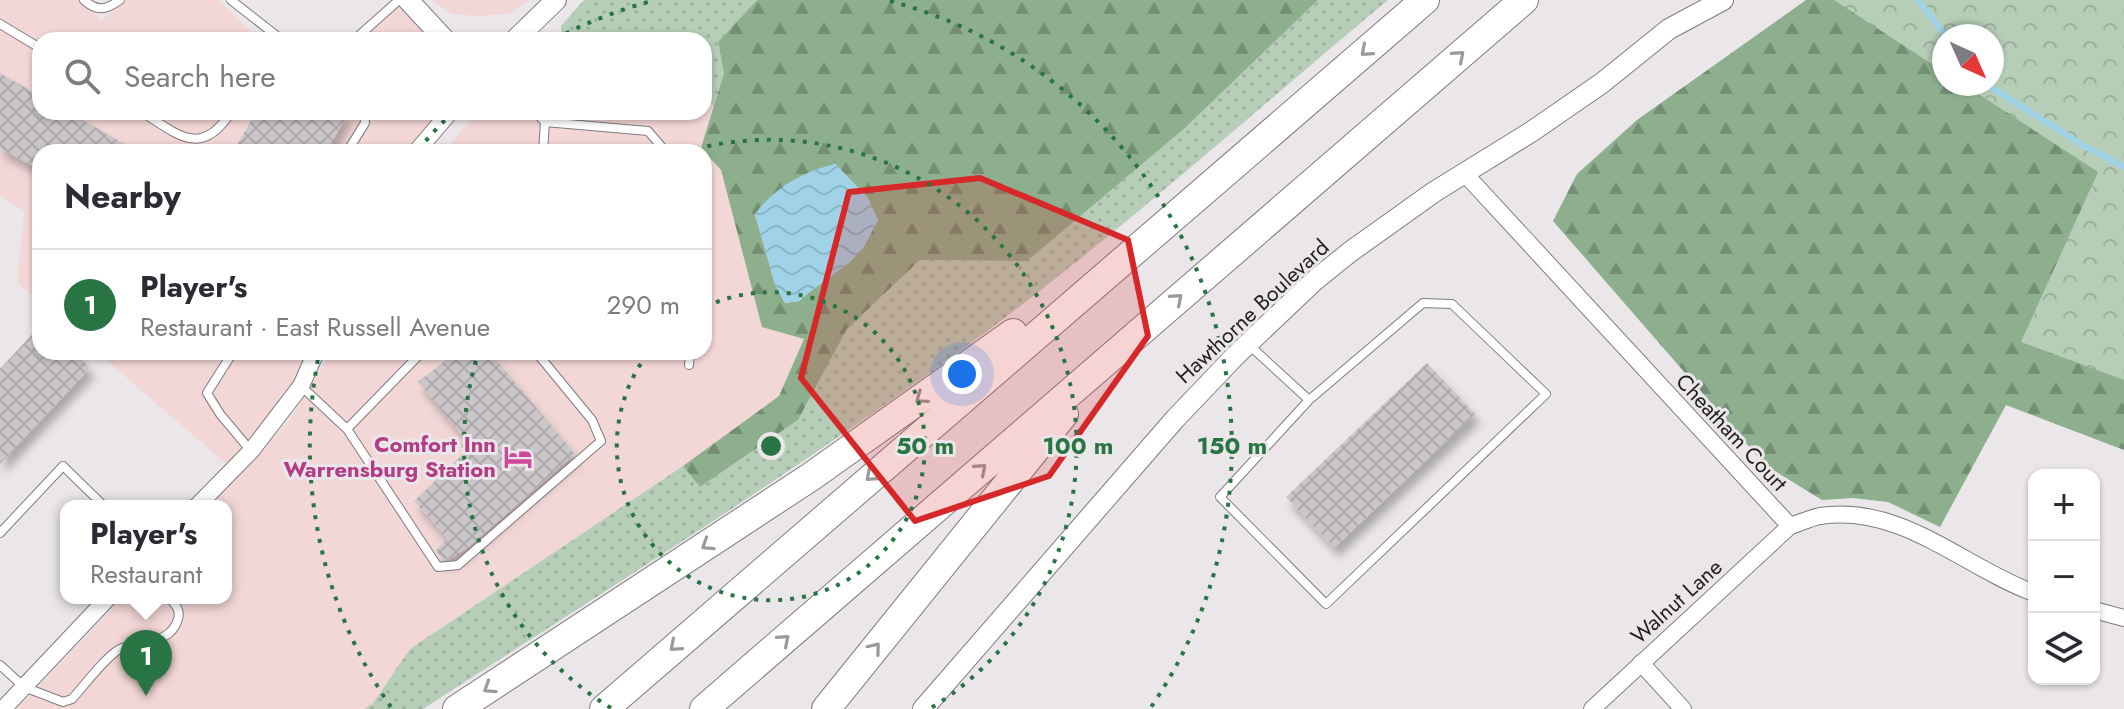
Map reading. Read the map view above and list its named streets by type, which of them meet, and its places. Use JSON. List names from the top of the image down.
{
  "streets": {
    "street": ["Hawthorne Boulevard", "Cheatham Court", "Walnut Lane"]
  },
  "crossings": [
    ["Hawthorne Boulevard", "Cheatham Court"],
    ["Cheatham Court", "Walnut Lane"]
  ],
  "places": {
    "hotel": ["Comfort Inn Warrensburg Station"]
  },
  "north": "bottom right",
  "page": {
    "search": "Search here",
    "heading": "Nearby",
    "list": [
      {
        "mark": "1",
        "name": "Player's",
        "note": "Restaurant · East Russell Avenue",
        "value": "290 m"
      }
    ],
    "map_buttons": ["+", "−"],
    "popup": ["Player's", "Restaurant"],
    "pins": "1"
  },
  "rings": ["50 m", "100 m", "150 m"]
}
